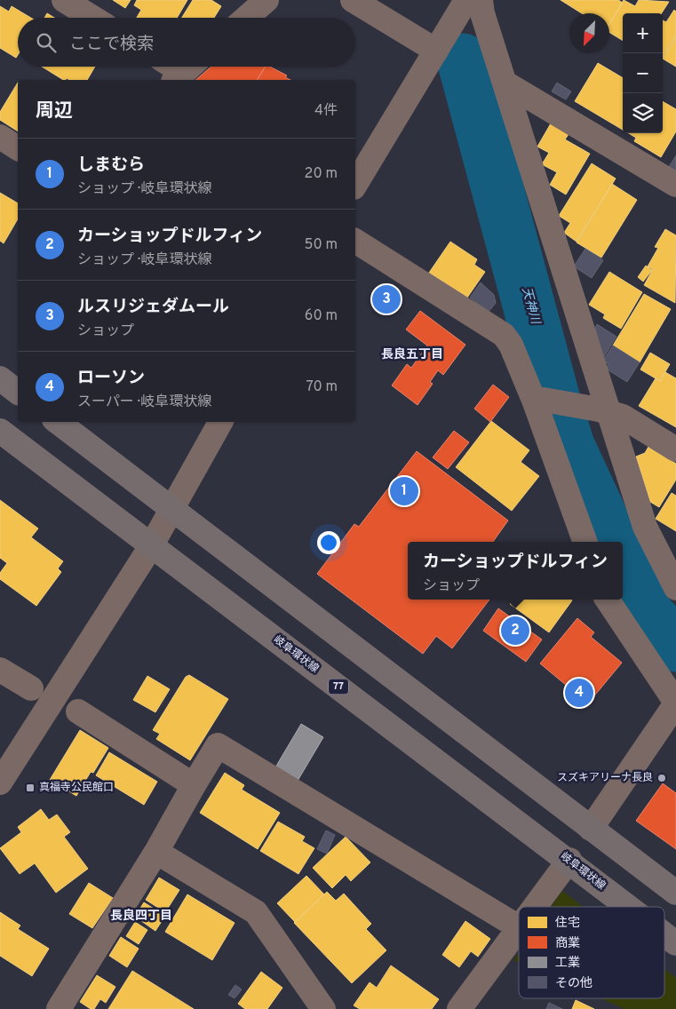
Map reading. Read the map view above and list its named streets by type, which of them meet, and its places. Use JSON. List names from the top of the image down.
{
  "streets": {
    "main road": ["岐阜環状線", "77"]
  },
  "districts": ["長良五丁目", "長良四丁目"],
  "water": ["天神川"],
  "places": {
    "other": ["スズキアリーナ長良"],
    "transit": ["真福寺公民館口"]
  },
  "legend": [
    "住宅",
    "商業",
    "工業",
    "その他"
  ],
  "north": "bottom left",
  "page": {
    "map_buttons": ["+", "−"],
    "search": "ここで検索",
    "heading": ["周辺", "4件"],
    "list": [
      {
        "mark": "1",
        "name": "しまむら",
        "note": "ショップ · 岐阜環状線",
        "value": "20 m"
      },
      {
        "mark": "2",
        "name": "カーショップドルフィン",
        "note": "ショップ · 岐阜環状線",
        "value": "50 m"
      },
      {
        "mark": "3",
        "name": "ルスリジェダムール",
        "note": "ショップ",
        "value": "60 m"
      },
      {
        "mark": "4",
        "name": "ローソン",
        "note": "スーパー · 岐阜環状線",
        "value": "70 m"
      }
    ],
    "pins": [
      "3",
      "1",
      "2",
      "4"
    ],
    "popup": ["カーショップドルフィン", "ショップ"]
  }
}
